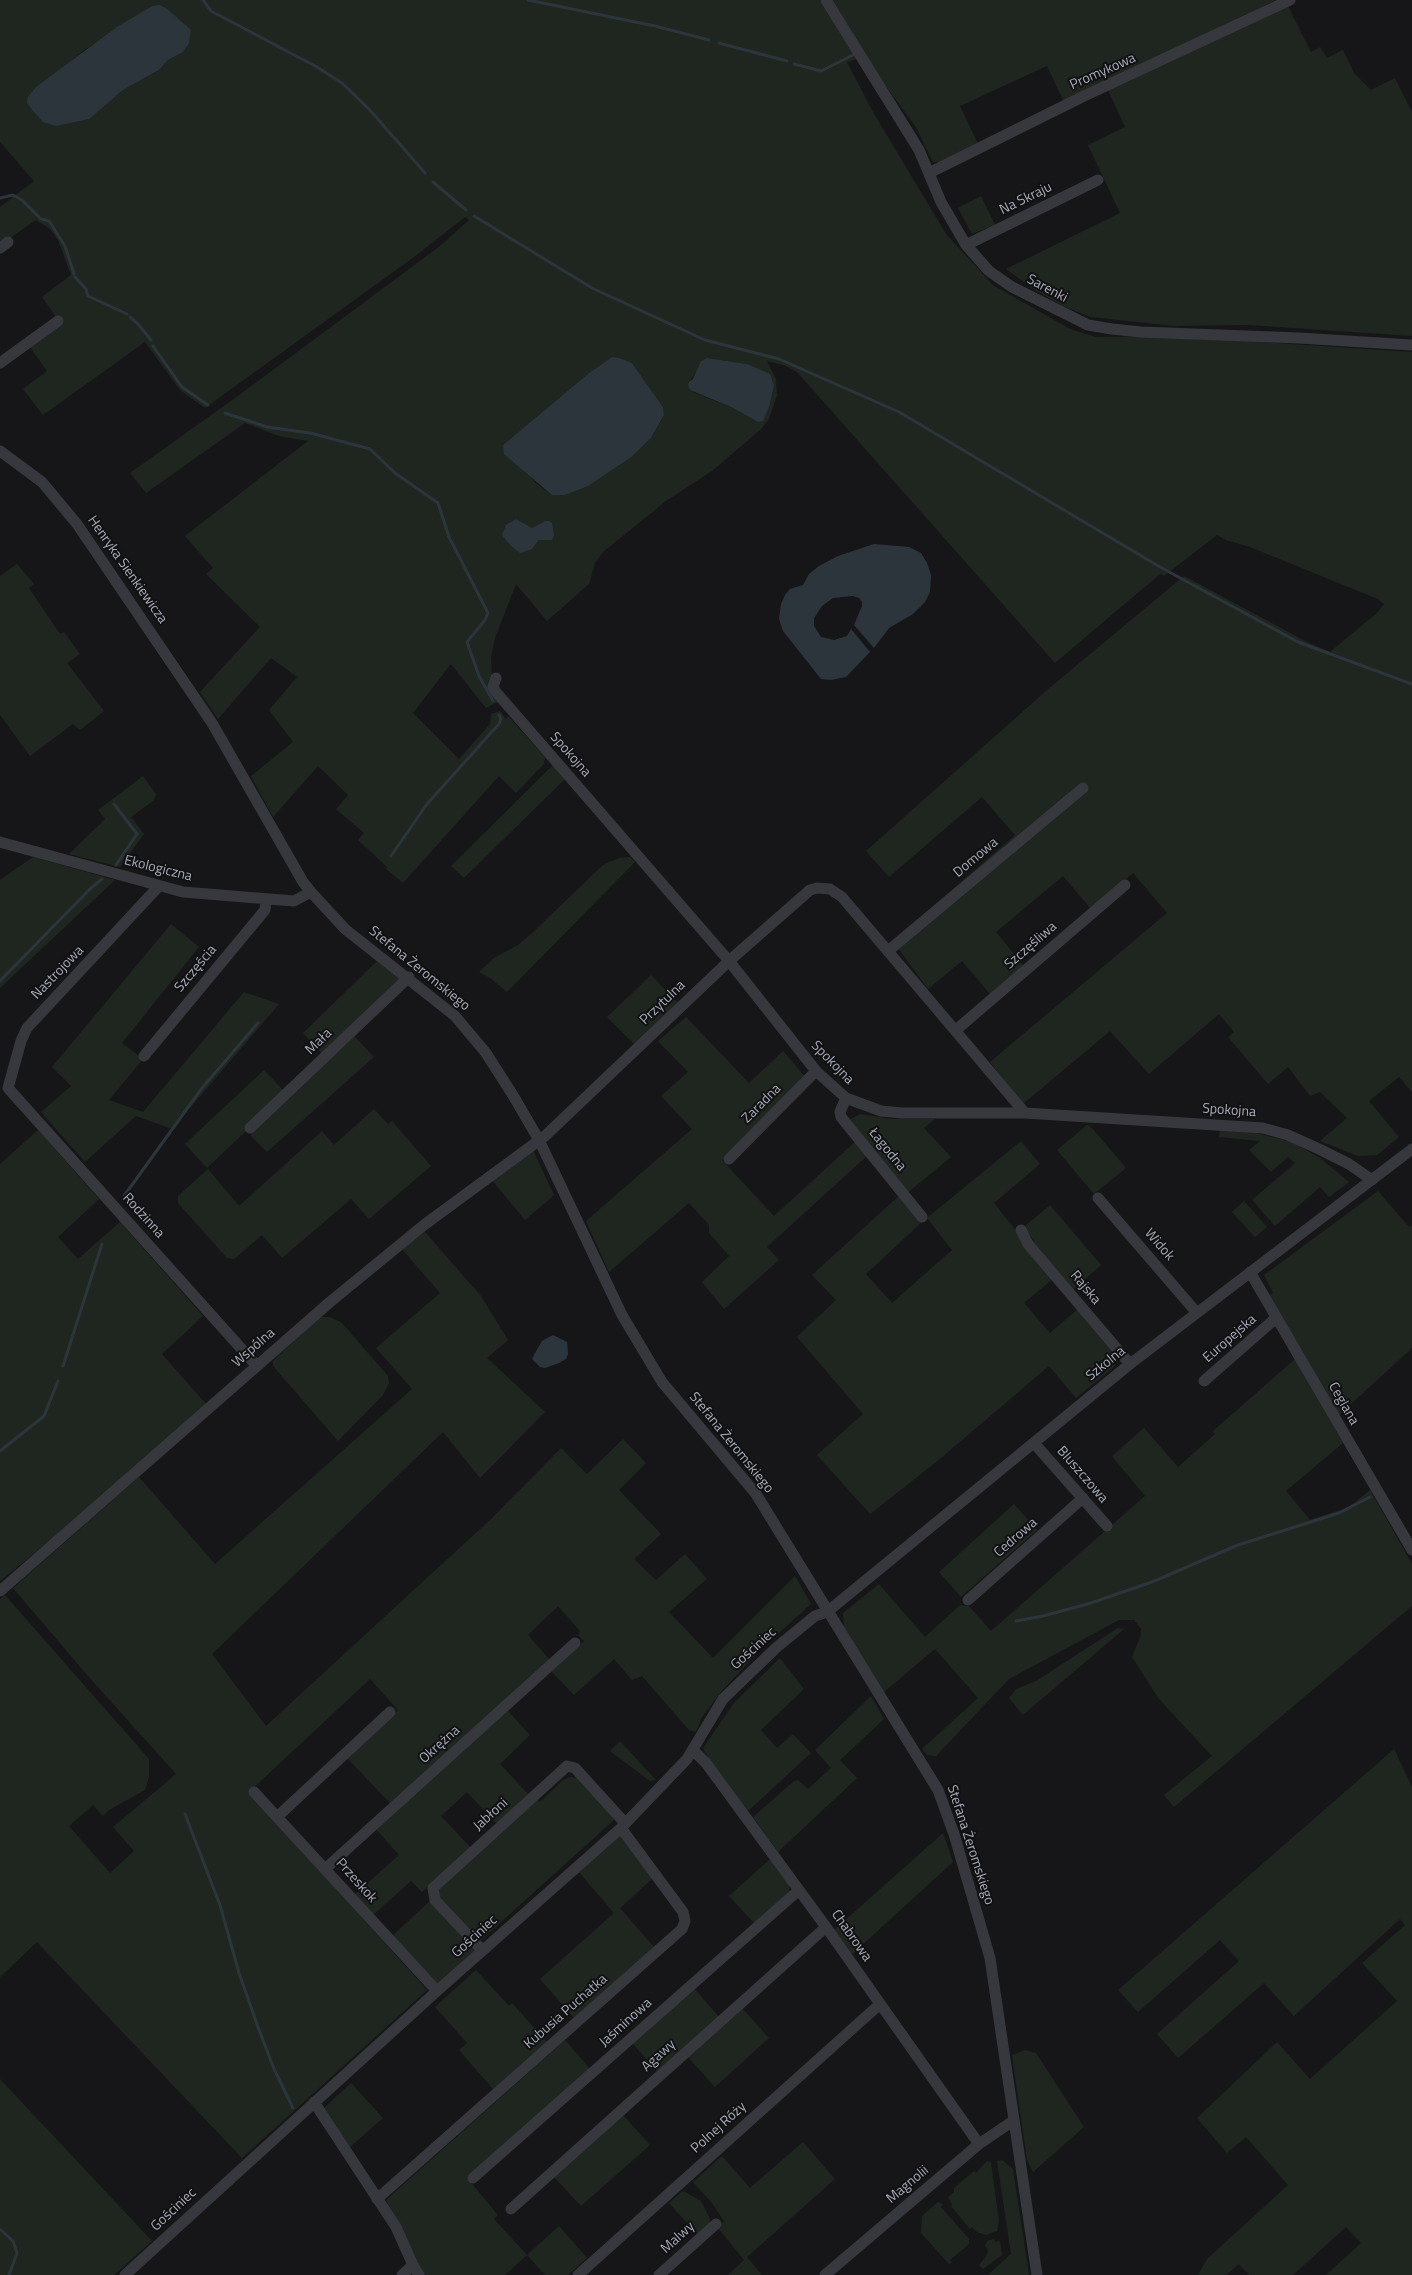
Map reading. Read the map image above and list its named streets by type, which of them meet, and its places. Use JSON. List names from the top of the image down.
{
  "streets": {
    "street": [
      "Promykowa",
      "Na Skraju",
      "Sarenki",
      "Henryka Sienkiewicza",
      "Spokojna",
      "Domowa",
      "Ekologiczna",
      "Szczęśliwa",
      "Szczęścia",
      "Stefana Żeromskiego",
      "Nastrojowa",
      "Przytulna",
      "Mała",
      "Zaradna",
      "Łagodna",
      "Rodzinna",
      "Widok",
      "Rajska",
      "Europejska",
      "Wspólna",
      "Szkolna",
      "Ceglana",
      "Bluszczowa",
      "Cedrowa",
      "Gościniec",
      "Okrężna",
      "Jabłoni",
      "Przeskok",
      "Chabrowa",
      "Kubusia Puchatka",
      "Jaśminowa",
      "Agawy",
      "Polnej Róży",
      "Magnolii",
      "Malwy"
    ]
  },
  "crossings": [
    ["Promykowa", "Sarenki"],
    ["Na Skraju", "Sarenki"],
    ["Henryka Sienkiewicza", "Stefana Żeromskiego"],
    ["Spokojna", "Przytulna"],
    ["Spokojna", "Zaradna"],
    ["Spokojna", "Łagodna"],
    ["Spokojna", "Szkolna"],
    ["Domowa", "Przytulna"],
    ["Ekologiczna", "Szczęścia"],
    ["Ekologiczna", "Stefana Żeromskiego"],
    ["Ekologiczna", "Nastrojowa"],
    ["Stefana Żeromskiego", "Przytulna"],
    ["Stefana Żeromskiego", "Mała"],
    ["Stefana Żeromskiego", "Wspólna"],
    ["Stefana Żeromskiego", "Szkolna"],
    ["Stefana Żeromskiego", "Gościniec"],
    ["Stefana Żeromskiego", "Magnolii"],
    ["Nastrojowa", "Rodzinna"],
    ["Przytulna", "Wspólna"],
    ["Rodzinna", "Wspólna"],
    ["Widok", "Szkolna"],
    ["Rajska", "Szkolna"],
    ["Europejska", "Ceglana"],
    ["Szkolna", "Ceglana"],
    ["Szkolna", "Bluszczowa"],
    ["Szkolna", "Gościniec"],
    ["Bluszczowa", "Cedrowa"],
    ["Gościniec", "Jabłoni"],
    ["Gościniec", "Przeskok"],
    ["Gościniec", "Chabrowa"],
    ["Gościniec", "Kubusia Puchatka"],
    ["Okrężna", "Przeskok"],
    ["Jabłoni", "Kubusia Puchatka"],
    ["Chabrowa", "Jaśminowa"],
    ["Chabrowa", "Agawy"],
    ["Chabrowa", "Polnej Róży"],
    ["Chabrowa", "Magnolii"]
  ]
}
